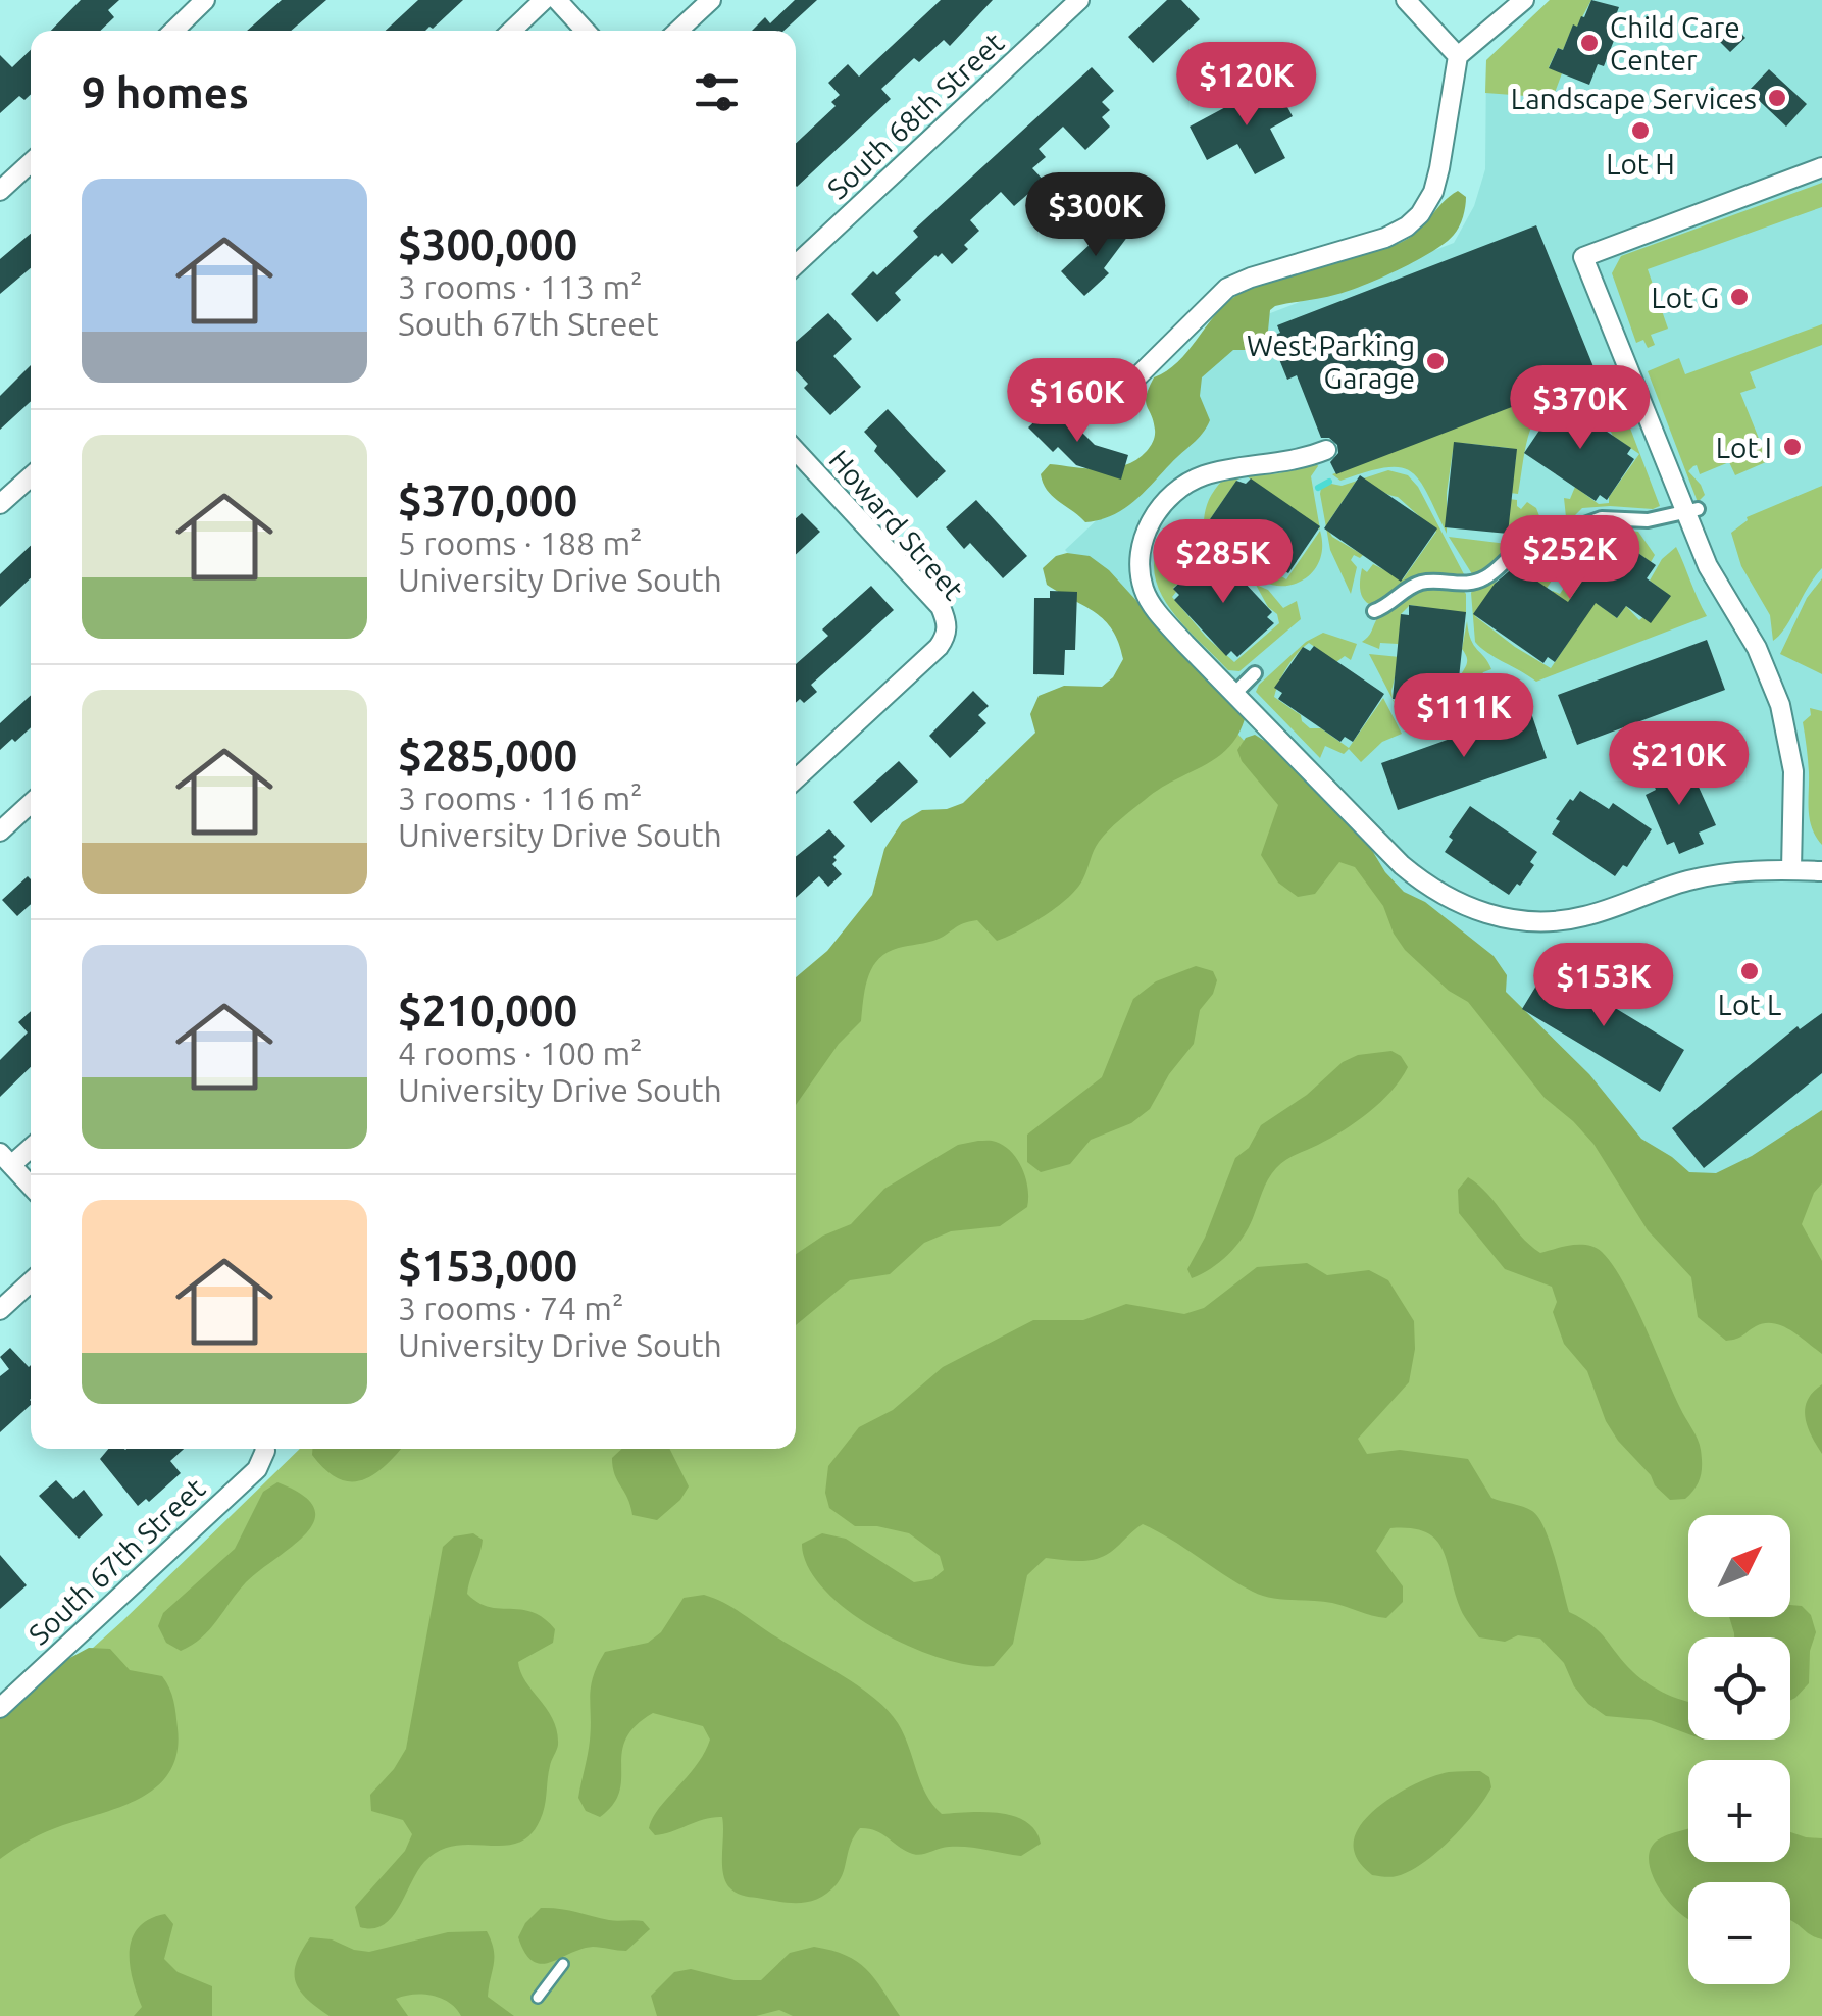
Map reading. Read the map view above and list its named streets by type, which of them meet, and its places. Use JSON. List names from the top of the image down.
{
  "streets": {
    "street": ["South 68th Street", "Howard Street", "South 67th Street"]
  },
  "places": [
    "Child Care Center",
    "Landscape Services",
    "Lot H",
    "Lot G",
    "West Parking Garage",
    "Lot I",
    "Lot L"
  ],
  "north": "top right",
  "page": {
    "heading": "9 homes",
    "price": [
      "$120K",
      "$300K",
      "$160K",
      "$370K",
      "$252K",
      "$285K",
      "$111K",
      "$210K",
      "$153K"
    ],
    "list": [
      {
        "name": "$300,000",
        "note": "3 rooms · 113 m² · South 67th Street"
      },
      {
        "name": "$370,000",
        "note": "5 rooms · 188 m² · University Drive South"
      },
      {
        "name": "$285,000",
        "note": "3 rooms · 116 m² · University Drive South"
      },
      {
        "name": "$210,000",
        "note": "4 rooms · 100 m² · University Drive South"
      },
      {
        "name": "$153,000",
        "note": "3 rooms · 74 m² · University Drive South"
      }
    ],
    "map_buttons": ["+", "−"]
  }
}
